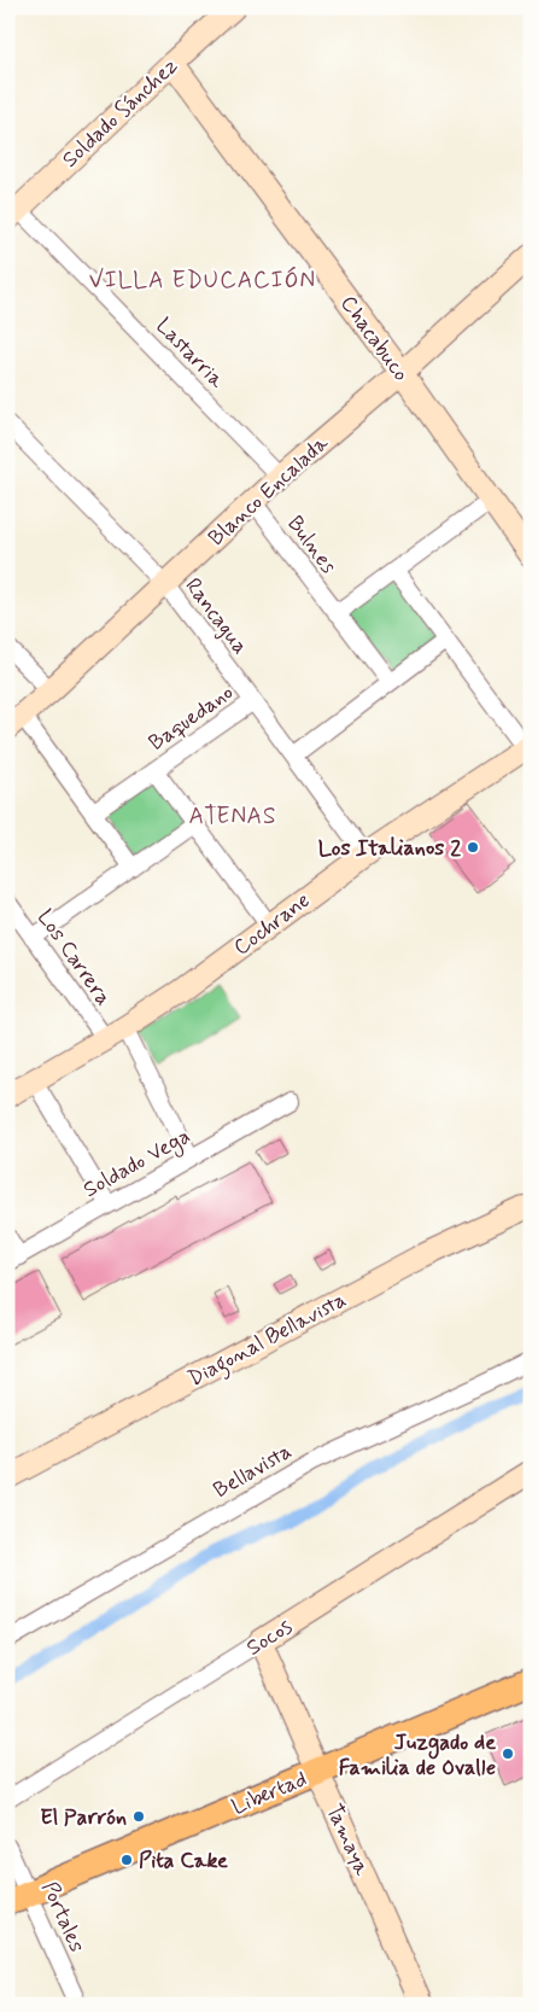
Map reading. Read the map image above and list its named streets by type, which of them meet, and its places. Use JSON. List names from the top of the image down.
{
  "streets": {
    "main road": ["Libertad"],
    "street": [
      "Soldado Sánchez",
      "Chacabuco",
      "Lastarria",
      "Blanco Encalada",
      "Bulnes",
      "Rancagua",
      "Baquedano",
      "Cochrane",
      "Los Carrera",
      "Soldado Vega",
      "Diagonal Bellavista",
      "Bellavista",
      "Socos",
      "Tamaya",
      "Portales"
    ]
  },
  "crossings": [
    ["Soldado Sánchez", "Chacabuco"],
    ["Soldado Sánchez", "Lastarria"],
    ["Chacabuco", "Blanco Encalada"],
    ["Lastarria", "Blanco Encalada"],
    ["Blanco Encalada", "Bulnes"],
    ["Blanco Encalada", "Rancagua"],
    ["Rancagua", "Baquedano"],
    ["Rancagua", "Cochrane"],
    ["Baquedano", "Cochrane"],
    ["Cochrane", "Los Carrera"],
    ["Socos", "Tamaya"],
    ["Libertad", "Tamaya"],
    ["Libertad", "Portales"]
  ],
  "districts": ["VILLA EDUCACIÓN", "ATENAS"],
  "places": [
    "Los Italianos 2",
    "Juzgado de Familia de Ovalle",
    "El Parrón",
    "Pita Cake"
  ]
}
